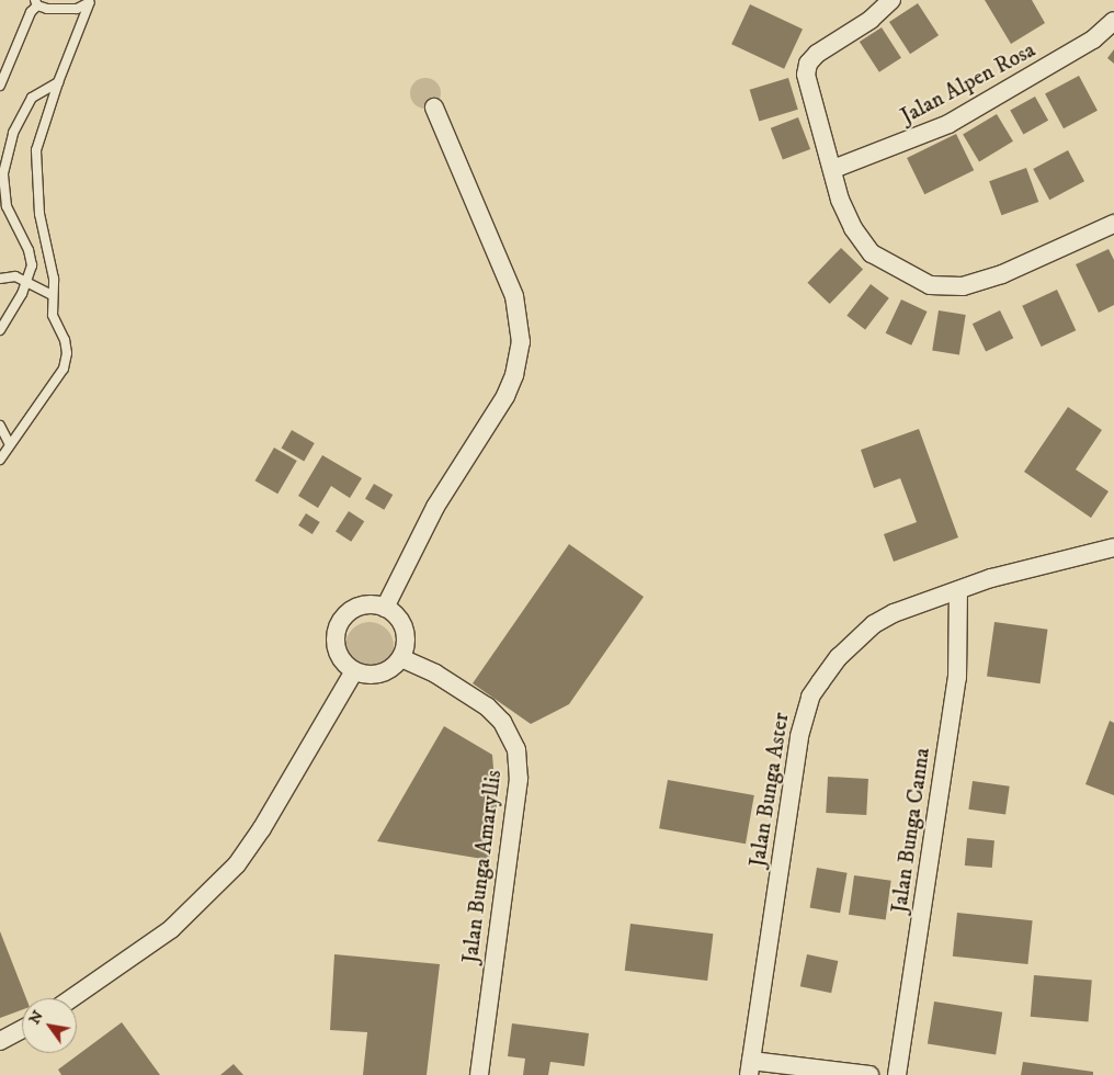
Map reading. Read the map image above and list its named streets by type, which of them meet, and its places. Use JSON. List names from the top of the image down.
{
  "streets": {
    "street": [
      "Jalan Alpen Rosa",
      "Jalan Bunga Aster",
      "Jalan Bunga Canna",
      "Jalan Bunga Amaryllis"
    ]
  },
  "crossings": [
    ["Jalan Bunga Aster", "Jalan Bunga Canna"]
  ],
  "north": "top left"
}
